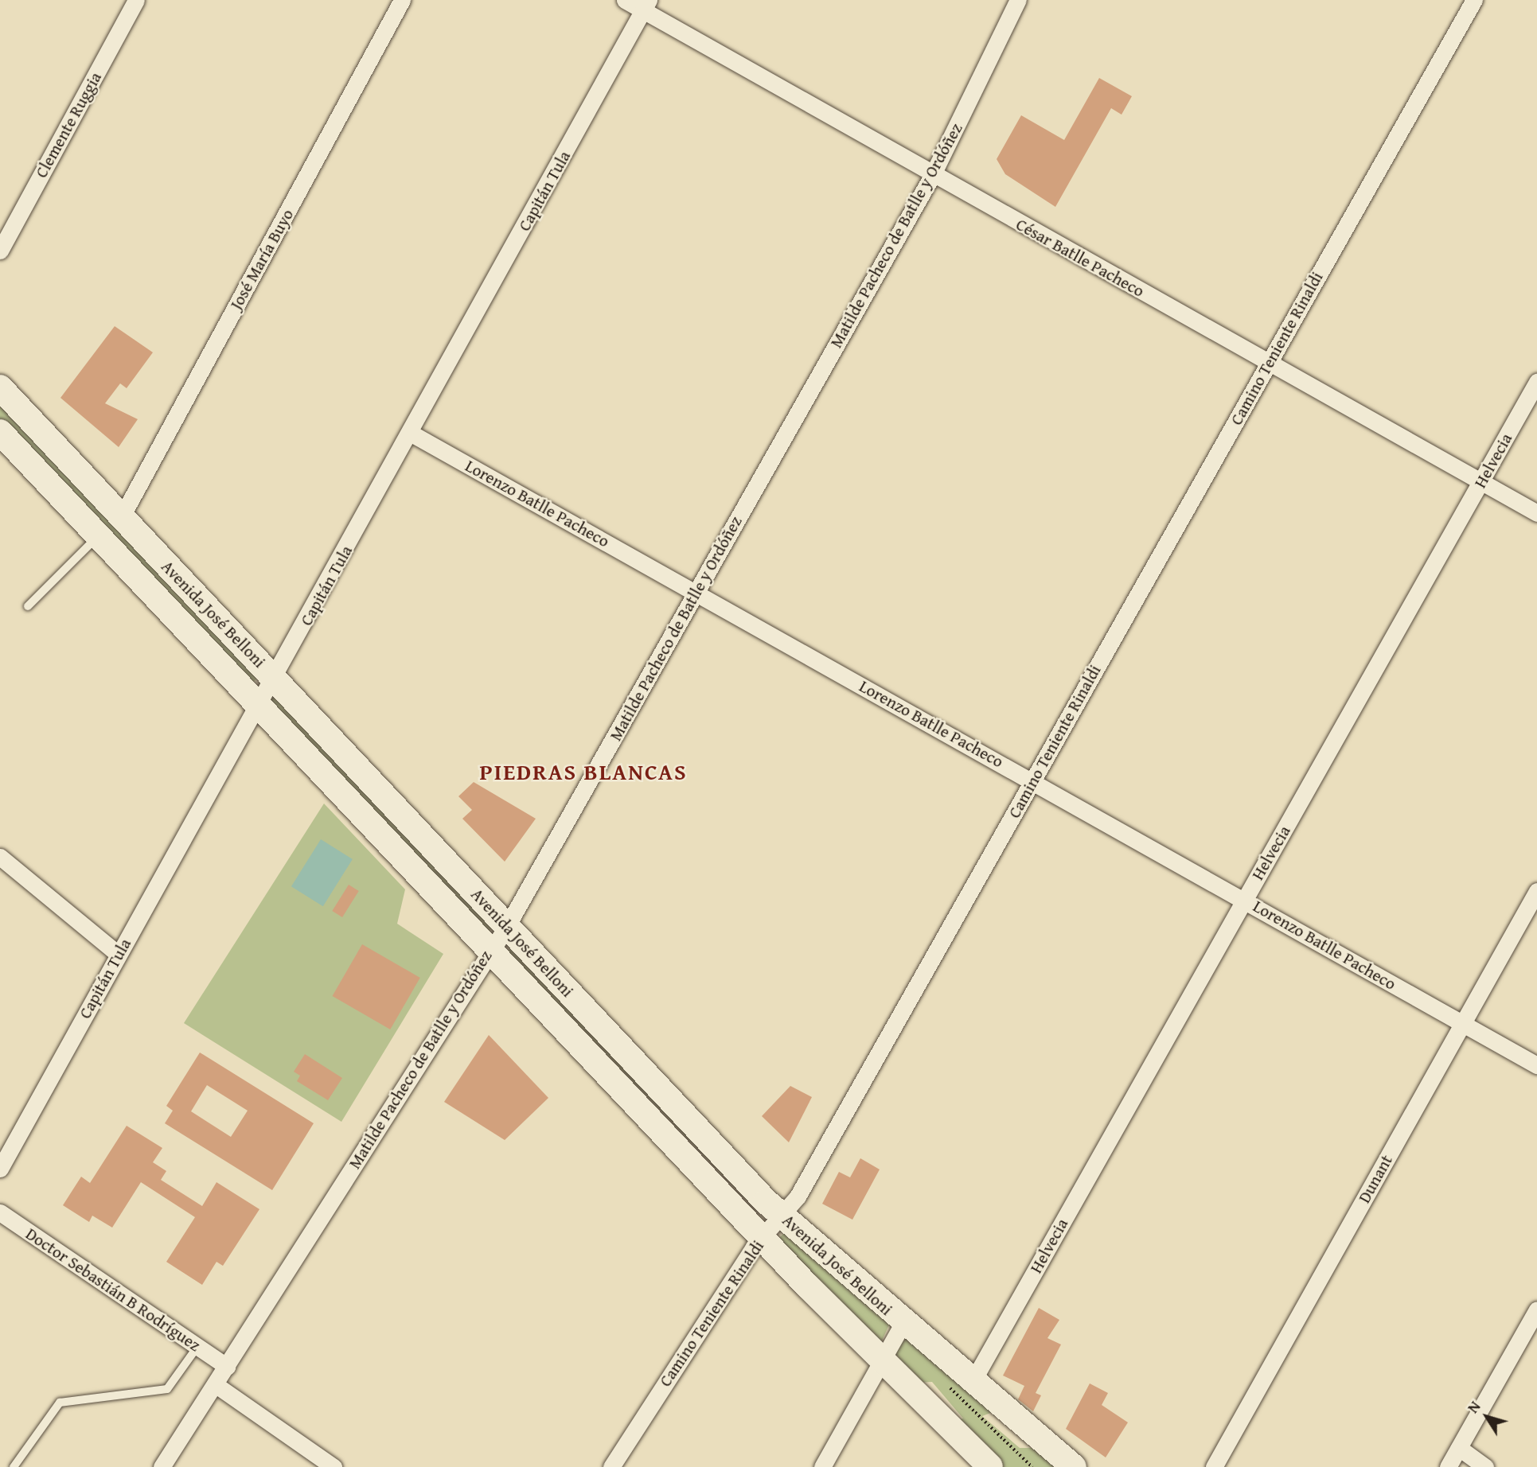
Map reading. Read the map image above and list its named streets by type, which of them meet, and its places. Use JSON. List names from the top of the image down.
{
  "streets": {
    "main road": ["Avenida José Belloni"],
    "street": [
      "Clemente Ruggia",
      "Capitán Tula",
      "Matilde Pacheco de Batlle y Ordóñez",
      "César Batlle Pacheco",
      "José María Buyo",
      "Camino Teniente Rinaldi",
      "Helvecia",
      "Lorenzo Batlle Pacheco",
      "Dunant",
      "Doctor Sebastián B Rodríguez"
    ]
  },
  "crossings": [
    ["Capitán Tula", "César Batlle Pacheco"],
    ["Capitán Tula", "Lorenzo Batlle Pacheco"],
    ["Capitán Tula", "Avenida José Belloni"],
    ["Matilde Pacheco de Batlle y Ordóñez", "César Batlle Pacheco"],
    ["Matilde Pacheco de Batlle y Ordóñez", "Lorenzo Batlle Pacheco"],
    ["Matilde Pacheco de Batlle y Ordóñez", "Avenida José Belloni"],
    ["Matilde Pacheco de Batlle y Ordóñez", "Doctor Sebastián B Rodríguez"],
    ["César Batlle Pacheco", "Camino Teniente Rinaldi"],
    ["César Batlle Pacheco", "Helvecia"],
    ["José María Buyo", "Avenida José Belloni"],
    ["Camino Teniente Rinaldi", "Lorenzo Batlle Pacheco"],
    ["Camino Teniente Rinaldi", "Avenida José Belloni"],
    ["Helvecia", "Lorenzo Batlle Pacheco"],
    ["Helvecia", "Avenida José Belloni"],
    ["Lorenzo Batlle Pacheco", "Dunant"]
  ],
  "districts": ["PIEDRAS BLANCAS"],
  "north": "top left"
}
